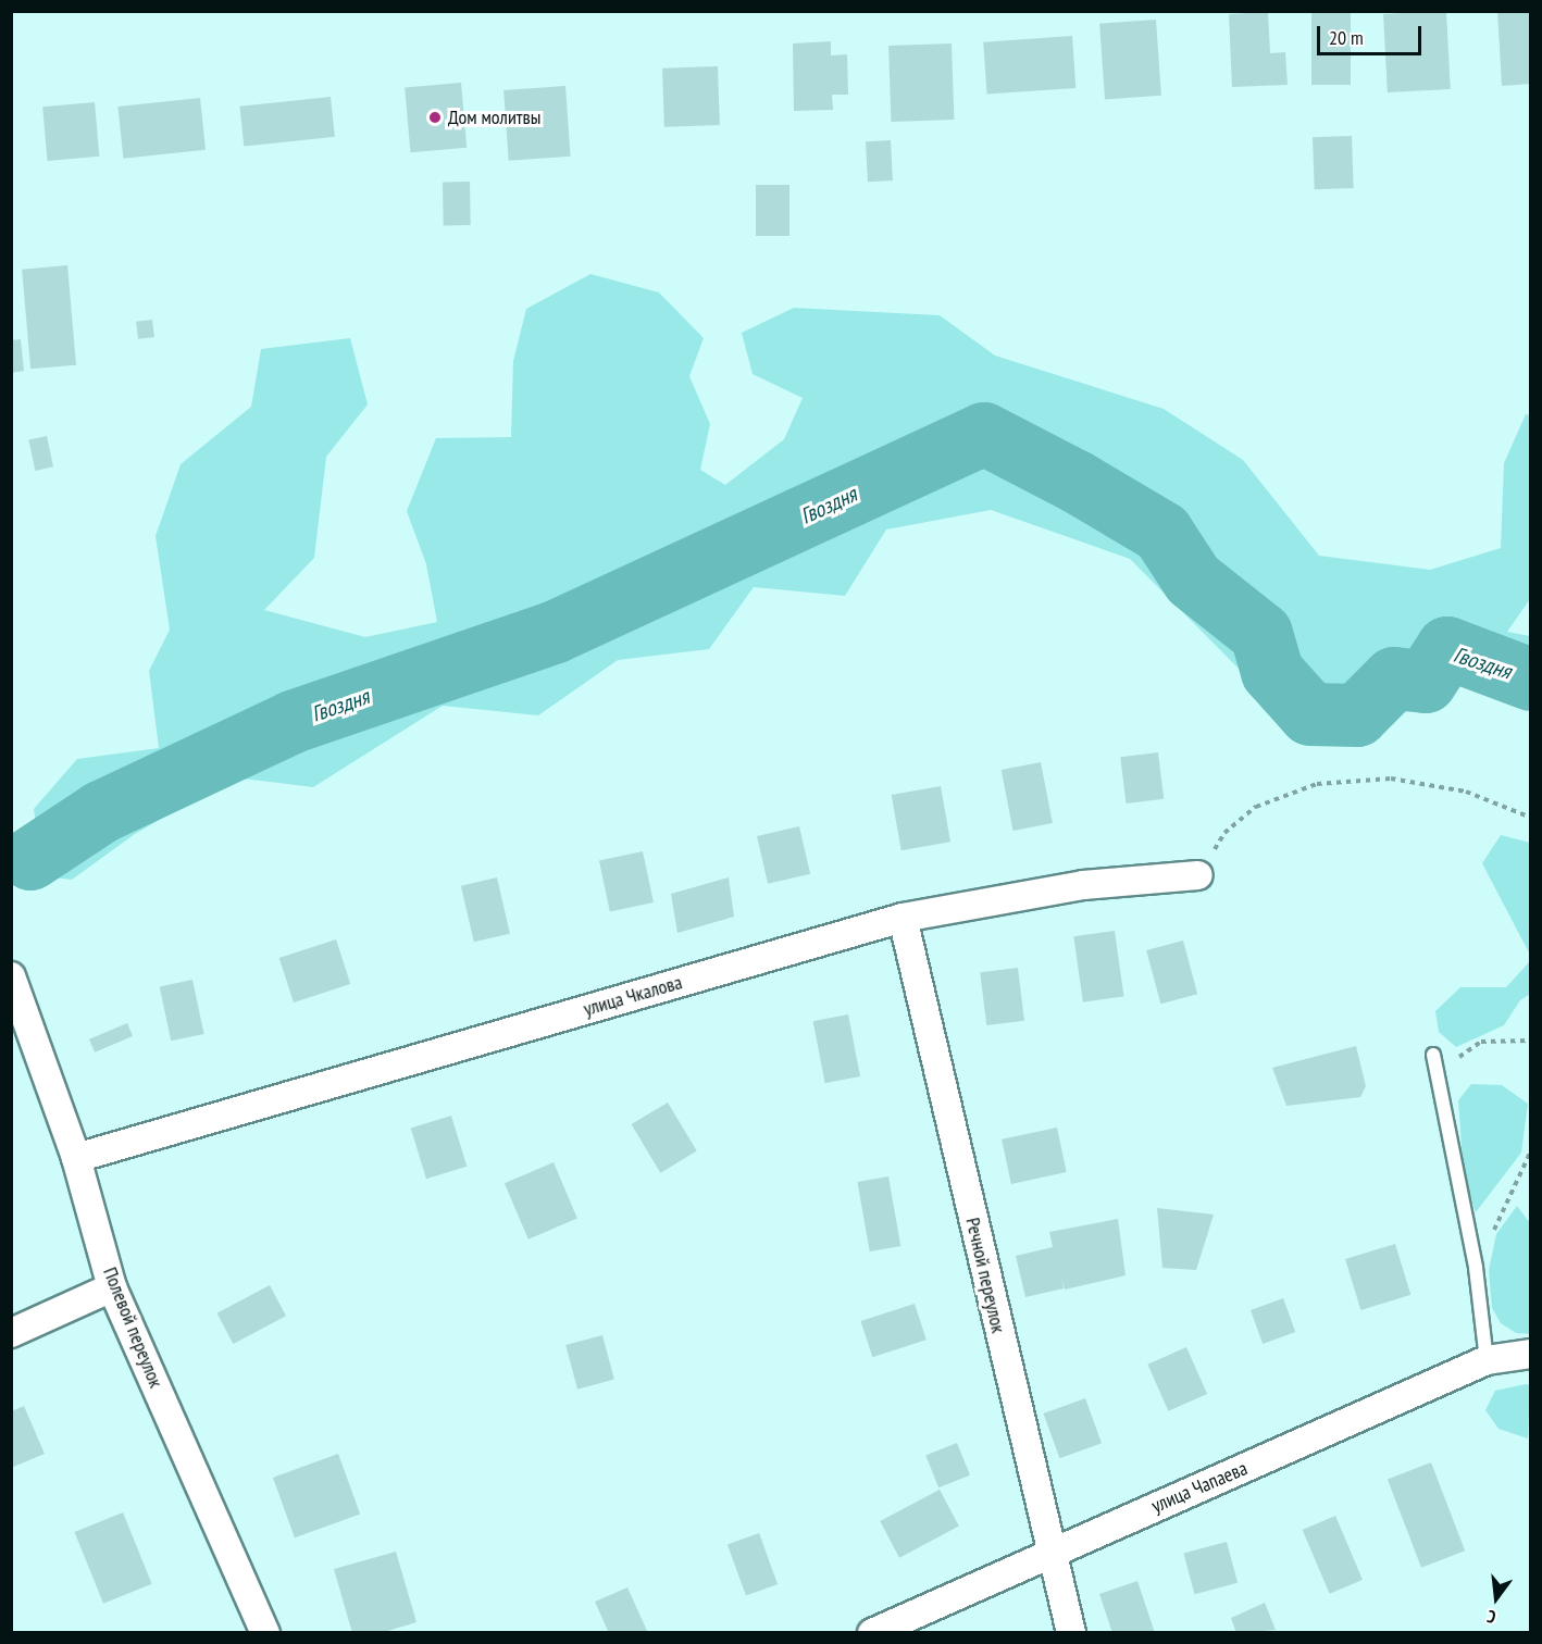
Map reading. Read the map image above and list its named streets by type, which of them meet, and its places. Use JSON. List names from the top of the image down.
{
  "streets": {
    "street": [
      "улица Чкалова",
      "Речной переулок",
      "Полевой переулок",
      "улица Чапаева"
    ]
  },
  "crossings": [
    ["улица Чкалова", "Речной переулок"],
    ["улица Чкалова", "Полевой переулок"],
    ["Речной переулок", "улица Чапаева"]
  ],
  "water": ["Гвоздня"],
  "places": ["Дом молитвы"],
  "scale_bar": "20 m",
  "north": "bottom"
}
